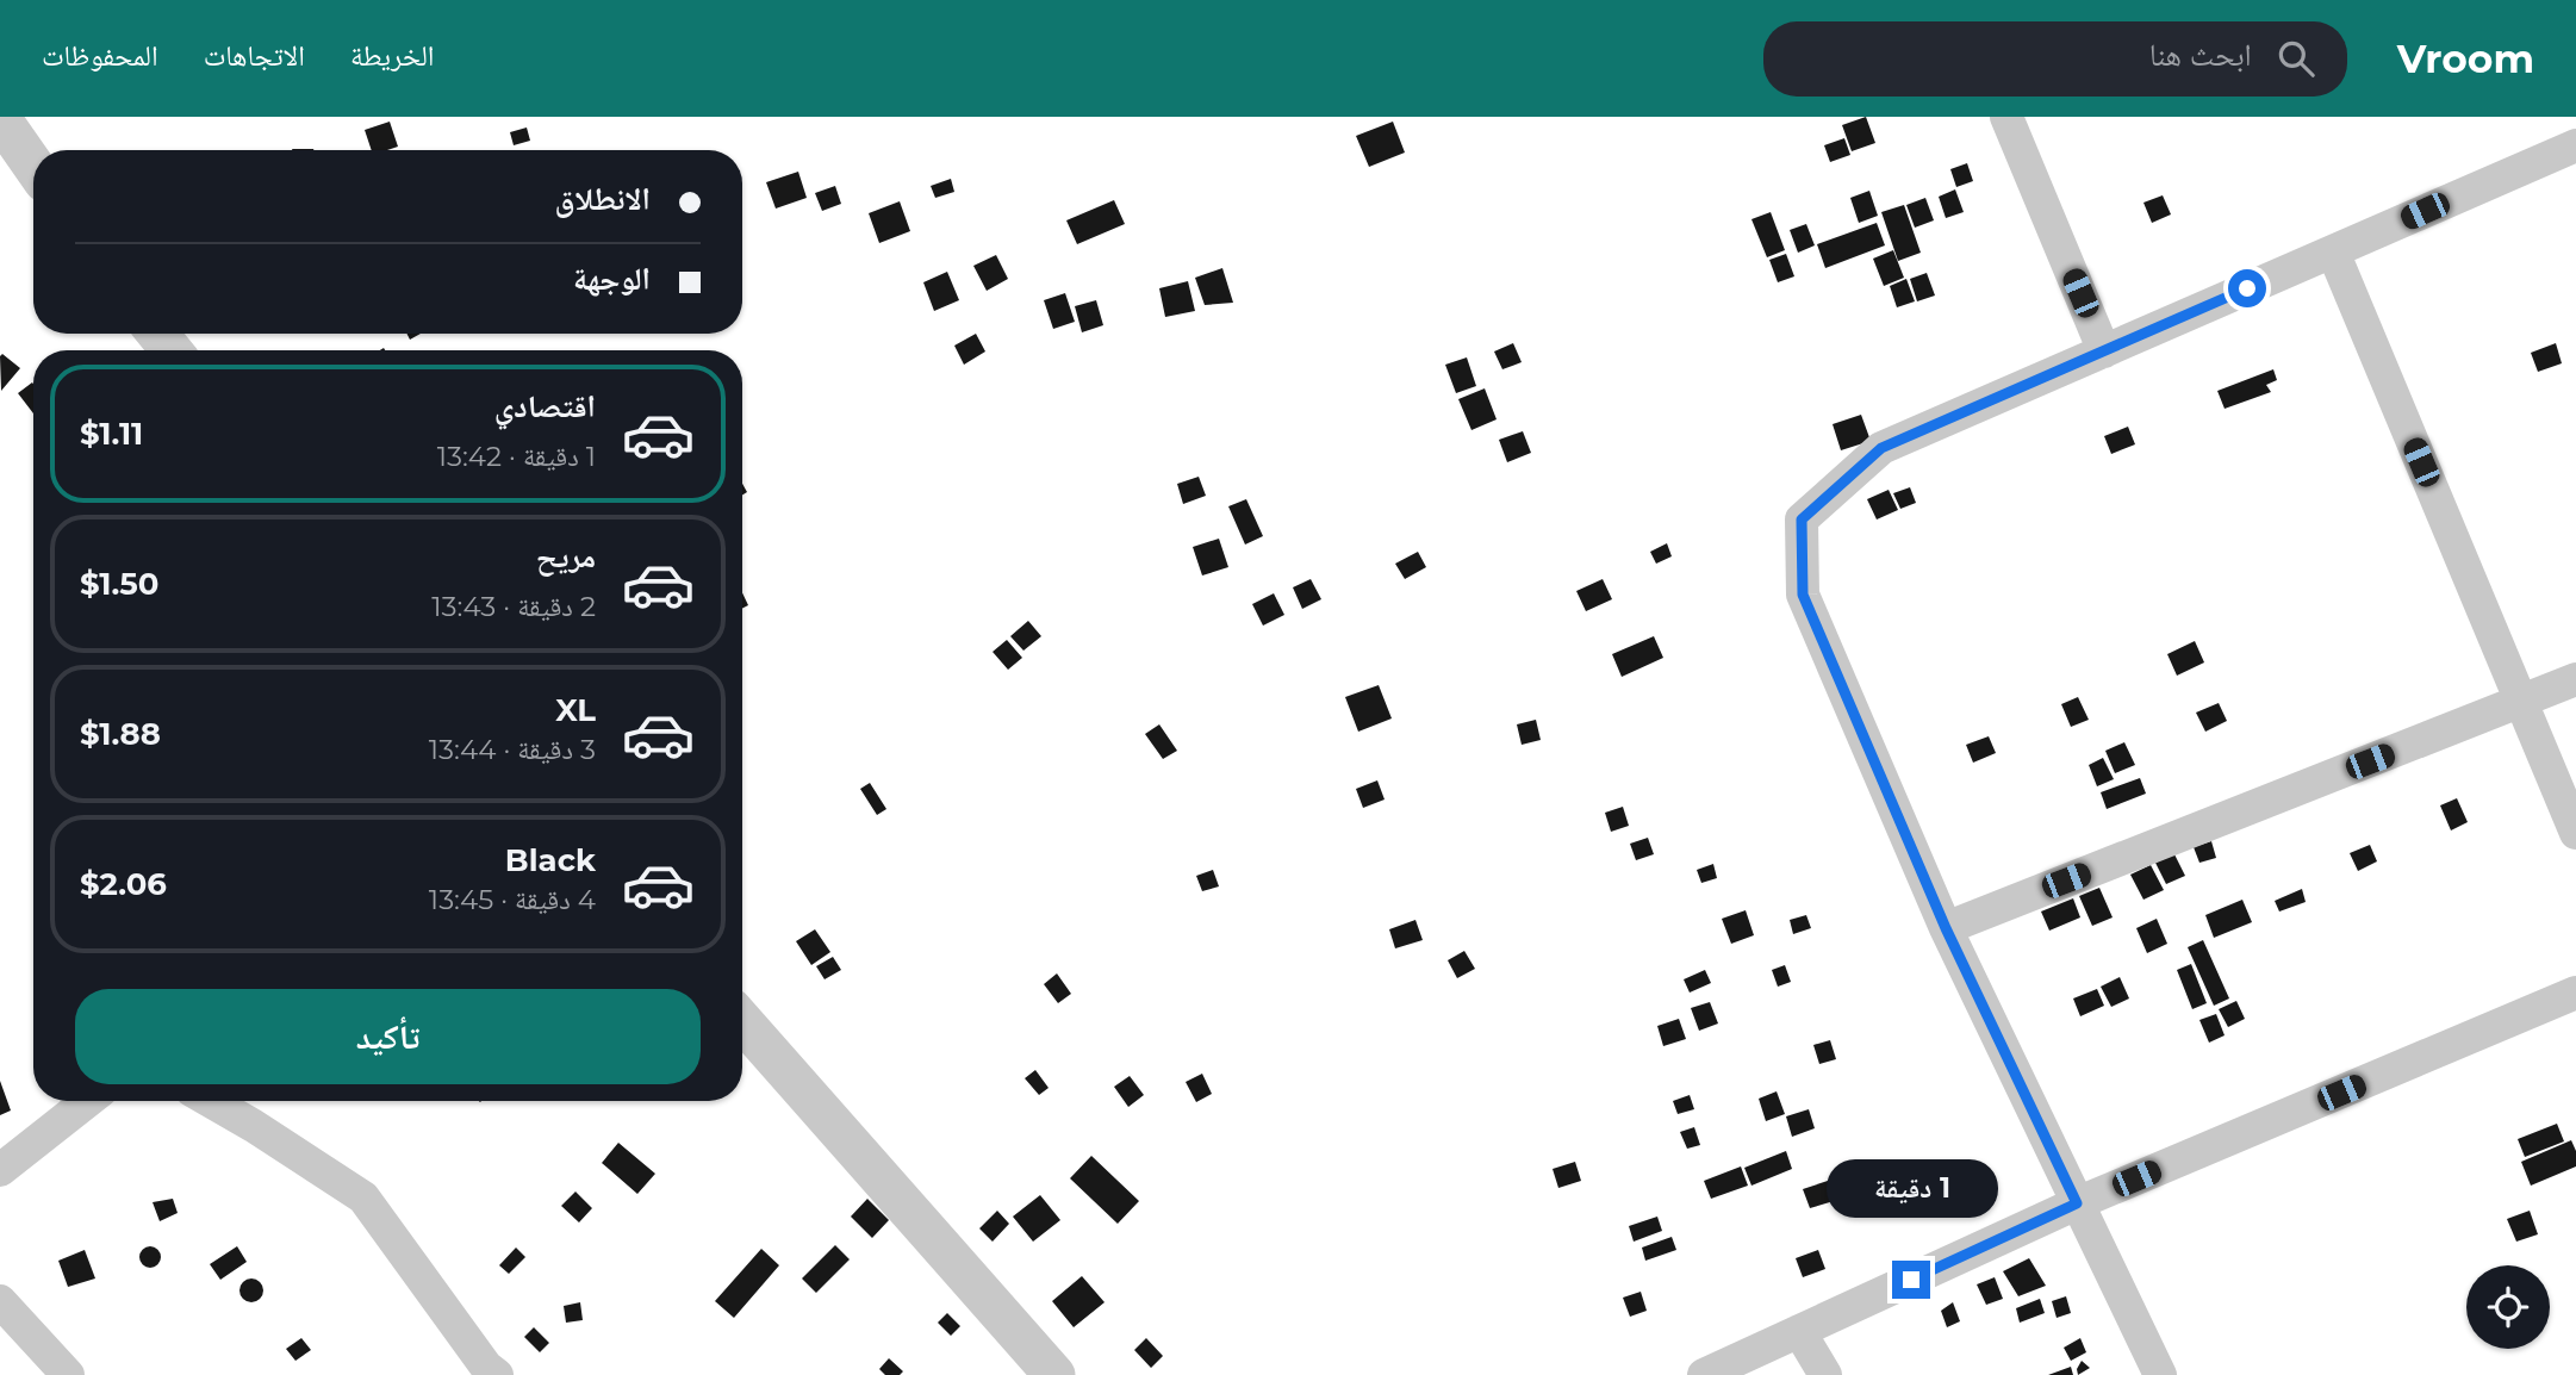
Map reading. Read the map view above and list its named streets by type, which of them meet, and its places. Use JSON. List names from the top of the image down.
{
  "page": {
    "header": "Vroom",
    "search": "ابحث هنا",
    "nav": ["الخريطة", "الاتجاهات", "المحفوظات"],
    "banner": ["الانطلاق", "الوجهة"],
    "list": [
      {
        "name": "اقتصادي",
        "note": "1 دقيقة · 13:42",
        "value": "$1.11"
      },
      {
        "name": "مريح",
        "note": "2 دقيقة · 13:43",
        "value": "$1.50"
      },
      {
        "name": "XL",
        "note": "3 دقيقة · 13:44",
        "value": "$1.88"
      },
      {
        "name": "Black",
        "note": "4 دقيقة · 13:45",
        "value": "$2.06"
      }
    ],
    "buttons": "تأكيد",
    "bubble": "1 دقيقة"
  }
}
